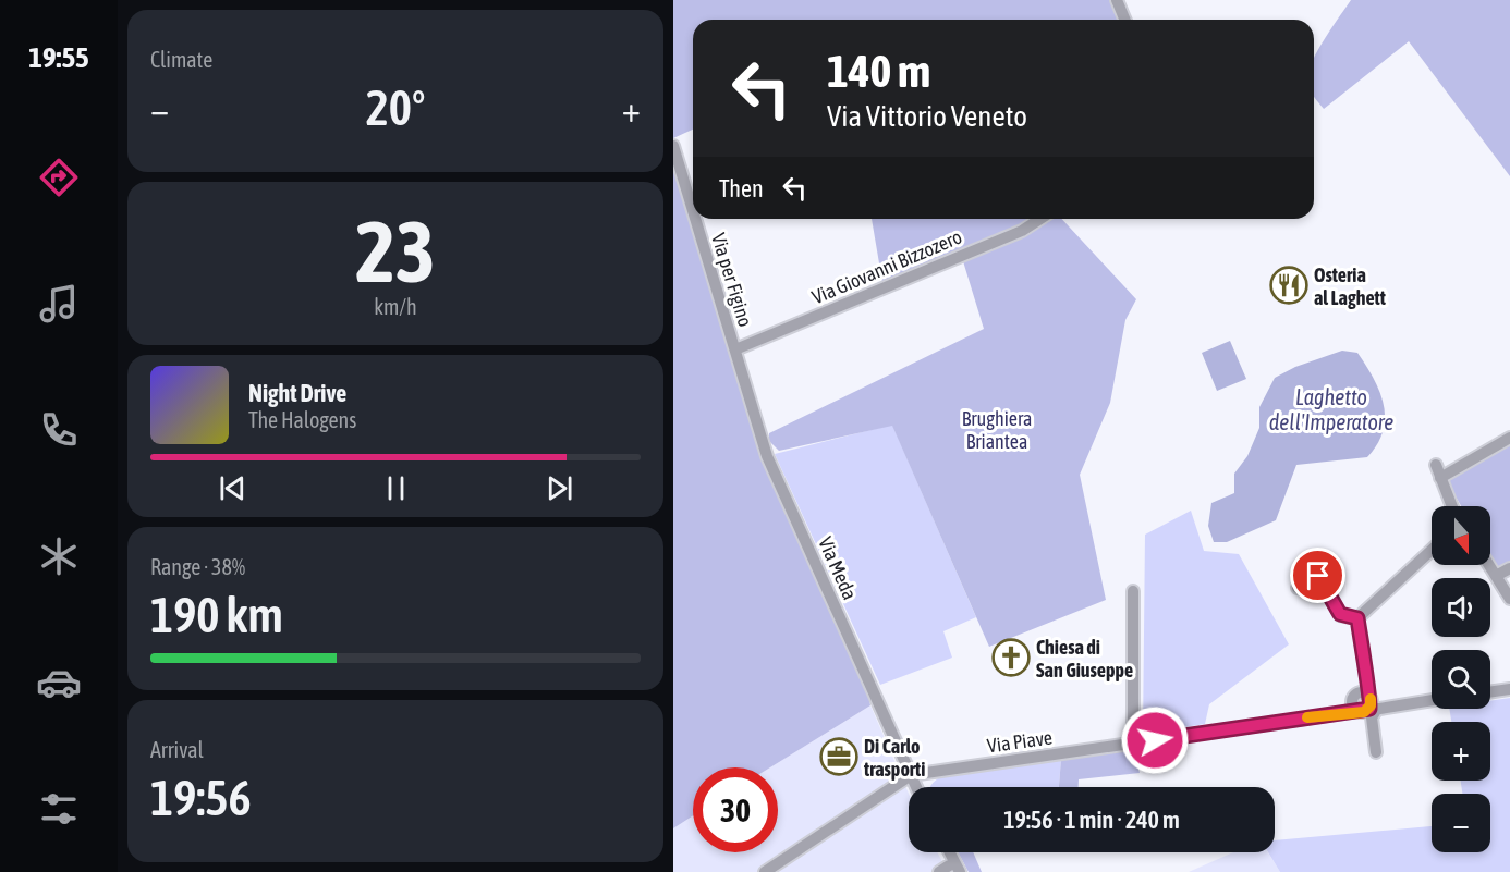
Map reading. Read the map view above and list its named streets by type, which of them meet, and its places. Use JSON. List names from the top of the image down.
{
  "streets": {
    "street": [
      "Via Giovanni Bizzozero",
      "Via per Figino",
      "Via Meda",
      "Via Piave"
    ]
  },
  "crossings": [
    ["Via Giovanni Bizzozero", "Via per Figino"],
    ["Via Giovanni Bizzozero", "Via Meda"],
    ["Via per Figino", "Via Meda"],
    ["Via Meda", "Via Piave"]
  ],
  "water": ["Laghetto dell'Imperatore"],
  "parks": ["Brughiera Briantea"],
  "places": {
    "restaurant": ["Osteria al Laghett"],
    "church": ["Chiesa di San Giuseppe"],
    "office": ["Di Carlo trasporti"]
  },
  "north": "bottom",
  "page": {
    "tabs": "19:55",
    "tile": [
      "Climate",
      ["23", "km/h"],
      ["Range · 38%", "190 km"],
      ["Arrival", "19:56"]
    ],
    "turn": ["140 m", "Via Vittorio Veneto"],
    "heat": ["−", "20°", "+"],
    "then": "Then",
    "song": ["Night Drive", "The Halogens"],
    "map_buttons": ["+", "−"],
    "limit": "30",
    "trip": "19:56 · 1 min · 240 m"
  }
}
